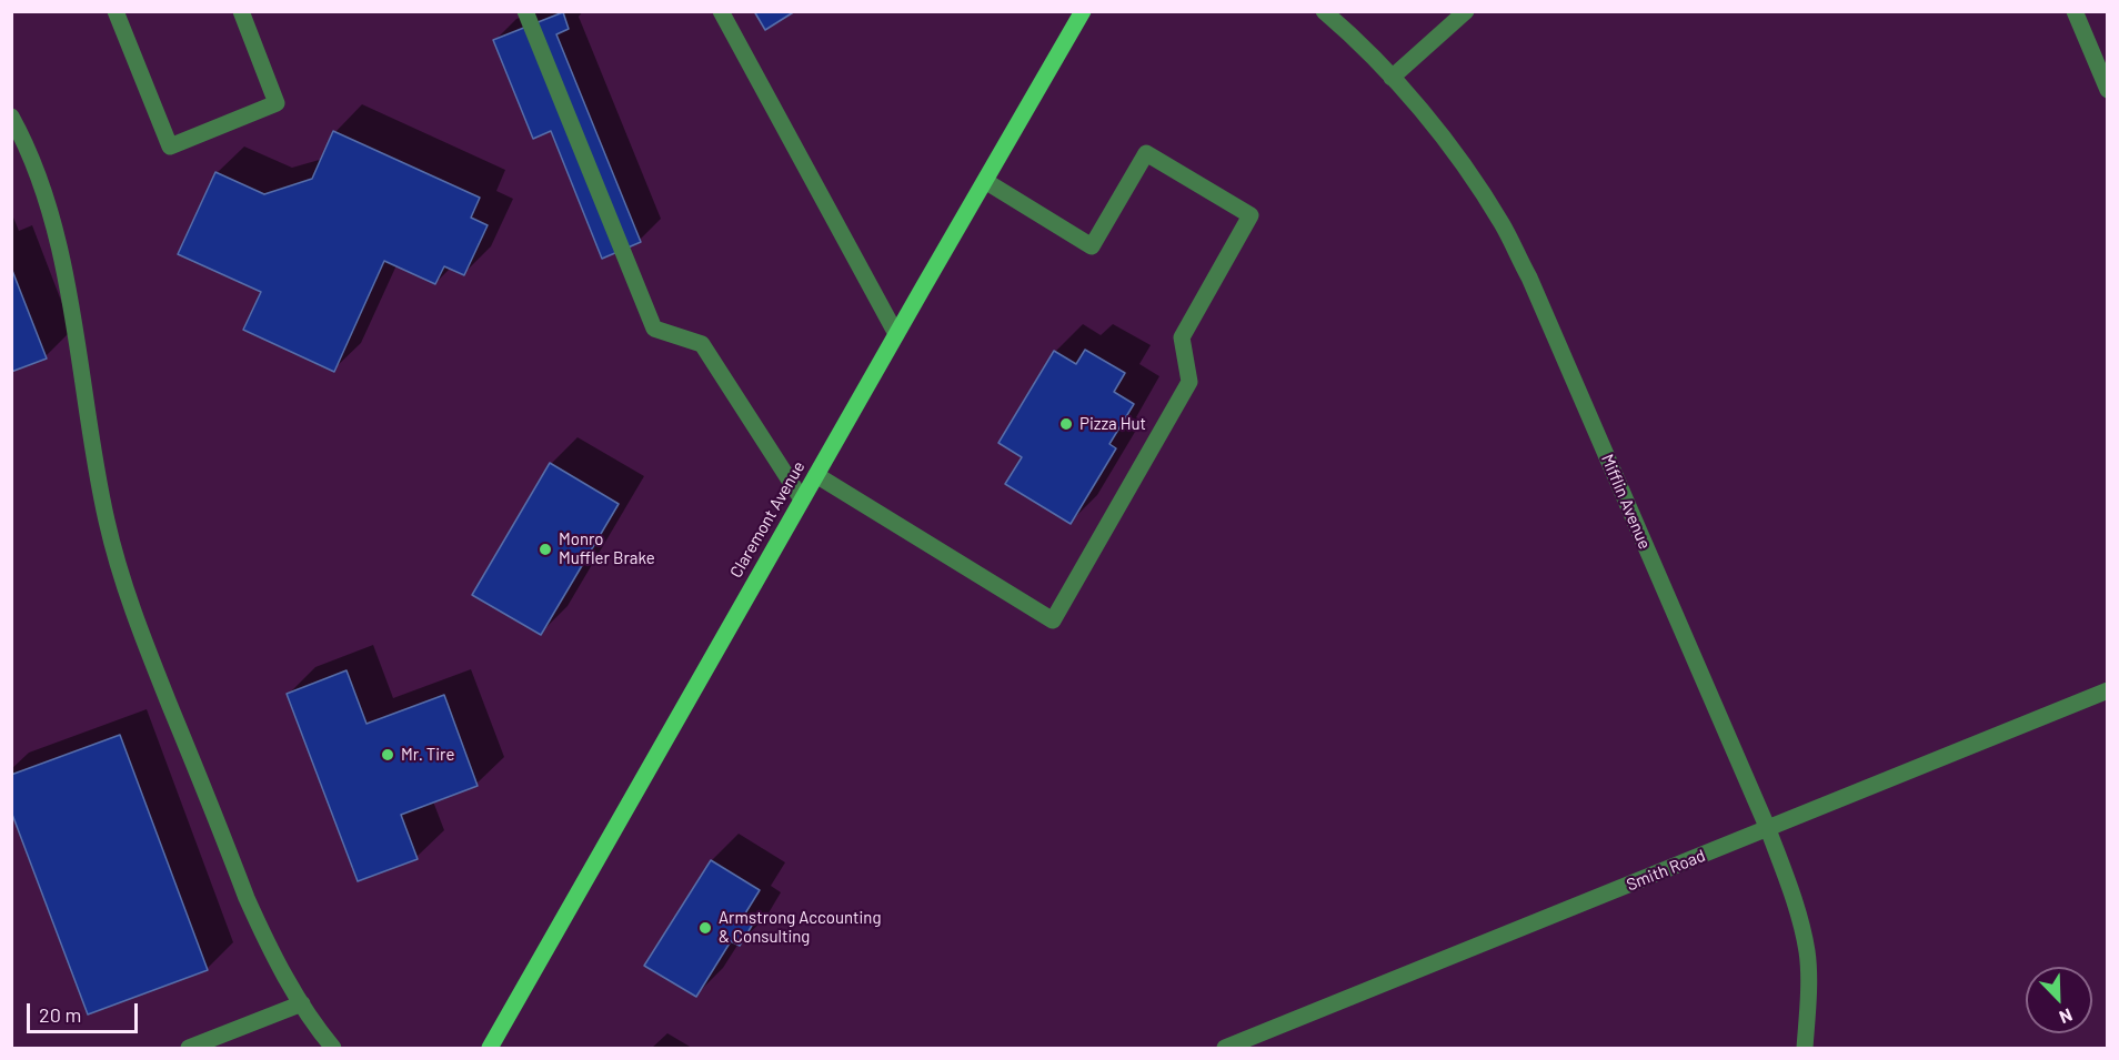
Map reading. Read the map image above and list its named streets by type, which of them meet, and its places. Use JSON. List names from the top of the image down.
{
  "streets": {
    "main road": ["Claremont Avenue"],
    "street": ["Mifflin Avenue", "Smith Road"]
  },
  "crossings": [
    ["Mifflin Avenue", "Smith Road"]
  ],
  "places": [
    "Pizza Hut",
    "Monro Muffler Brake",
    "Mr. Tire",
    "Armstrong Accounting & Consulting"
  ],
  "scale_bar": "20 m",
  "north": "bottom right"
}
